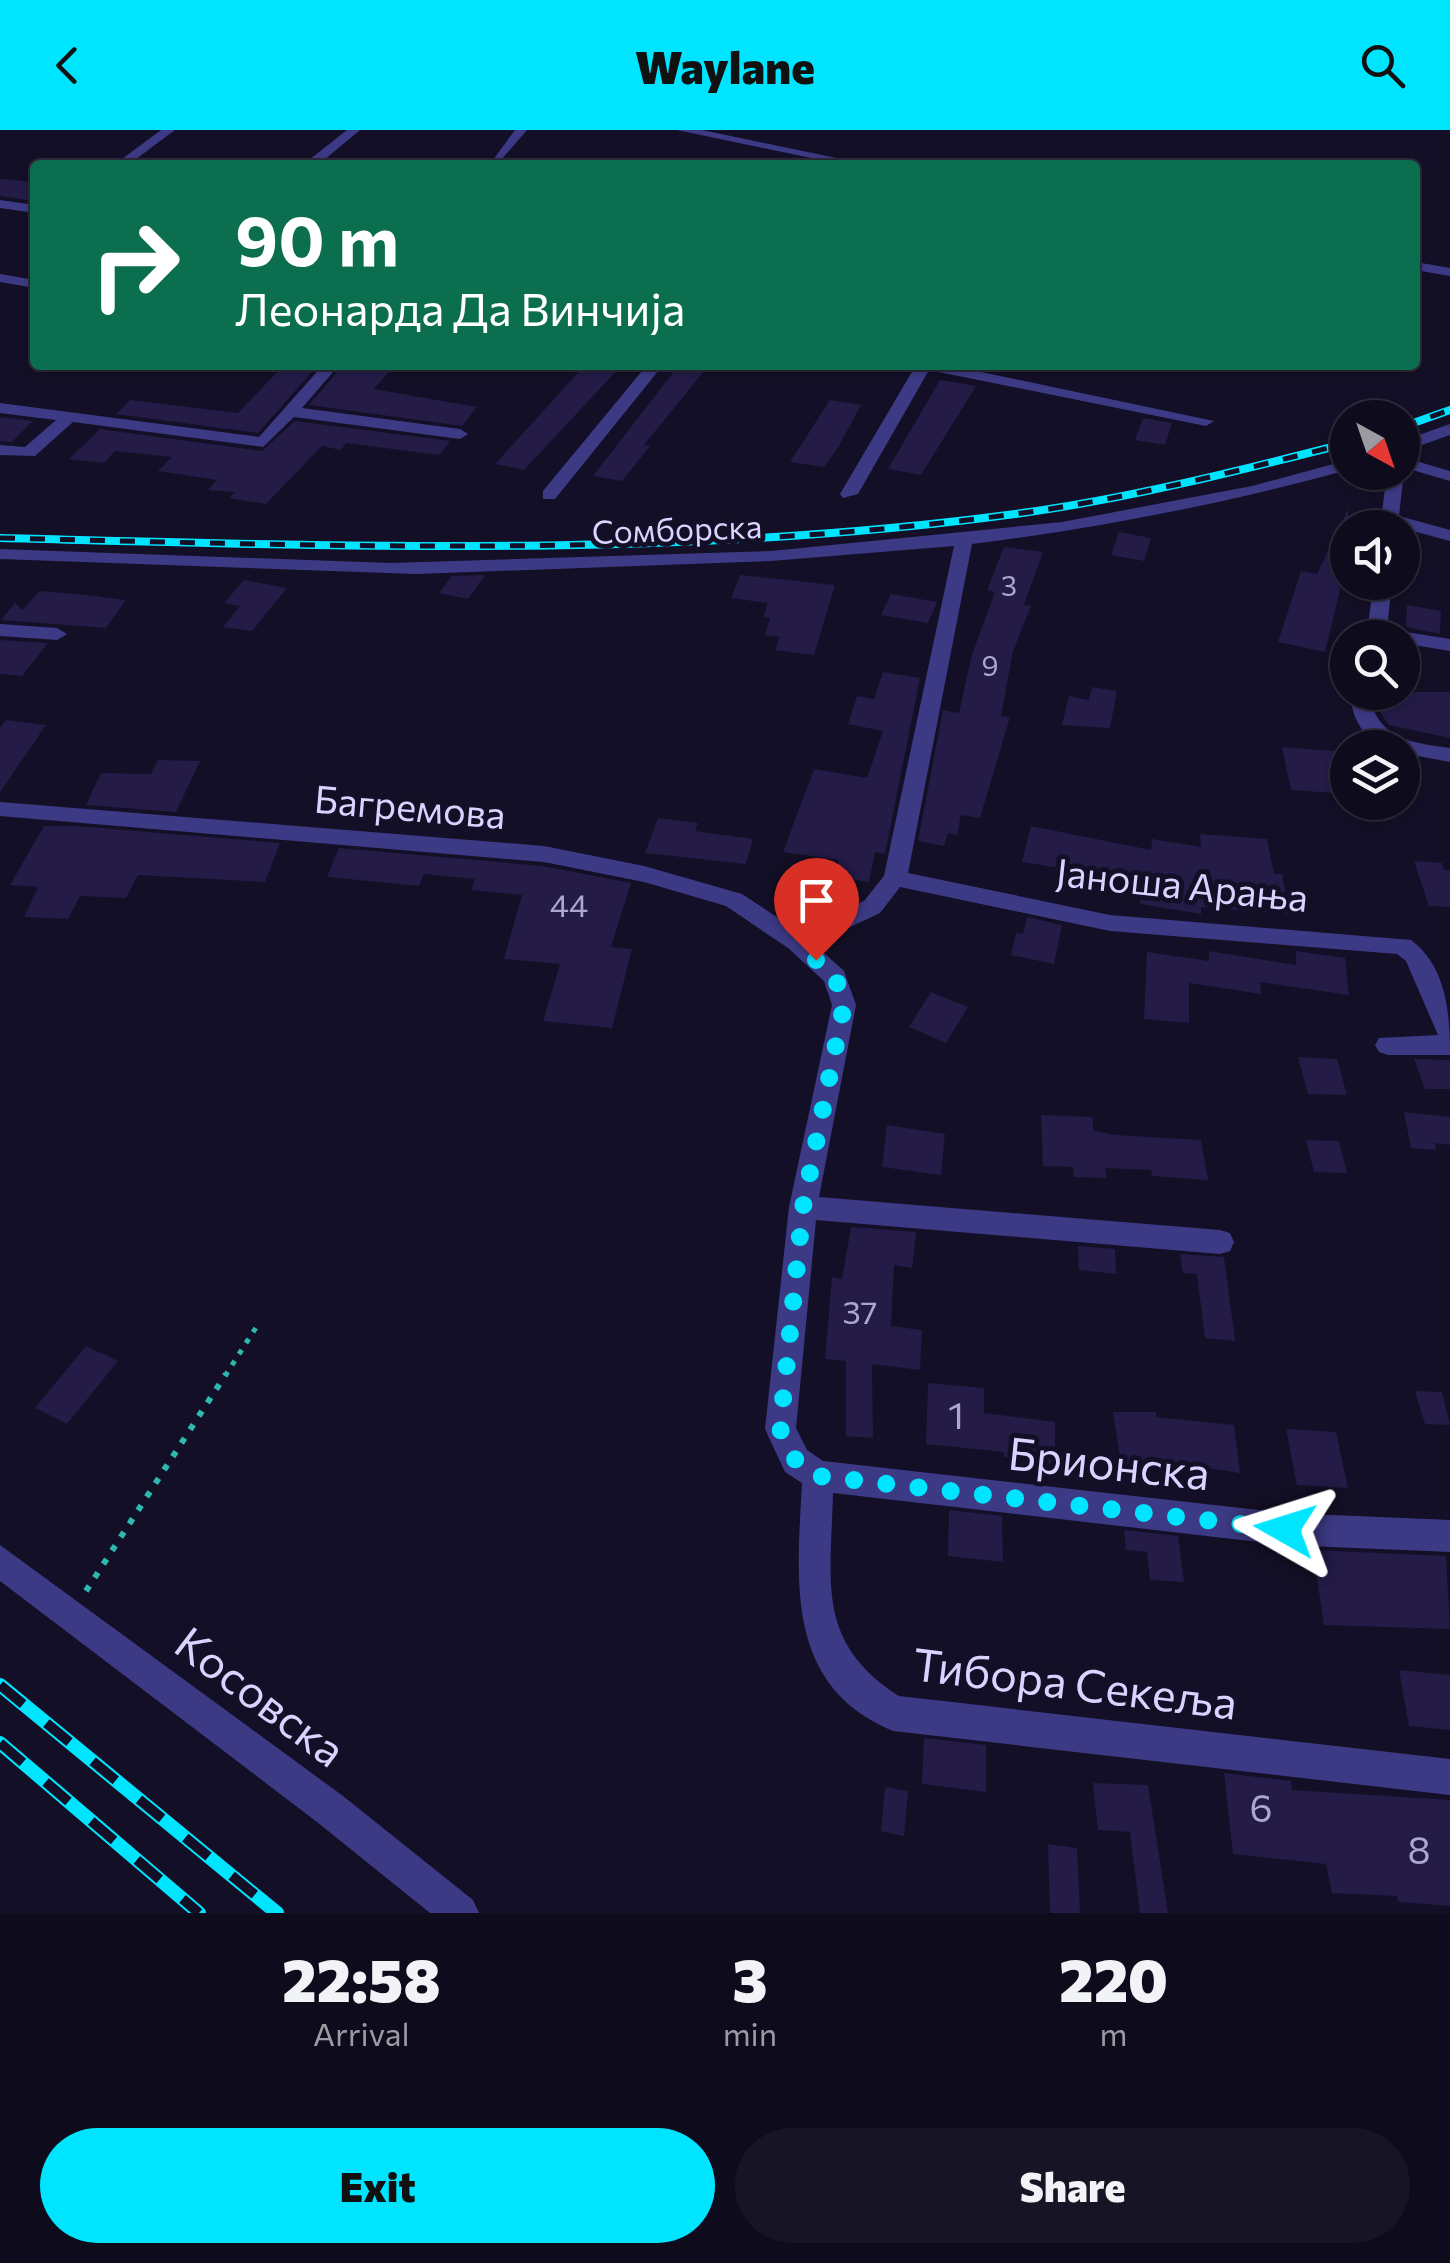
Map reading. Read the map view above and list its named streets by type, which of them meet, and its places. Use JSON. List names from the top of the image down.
{
  "streets": {
    "street": [
      "Сомборска",
      "Багремова",
      "Јаноша Арања",
      "Брионска",
      "Тибора Секеља",
      "Косовска"
    ]
  },
  "crossings": [
    ["Багремова", "Брионска"],
    ["Багремова", "Тибора Секеља"],
    ["Брионска", "Тибора Секеља"]
  ],
  "house_numbers": [
    "3",
    "9",
    "44",
    "37",
    "1",
    "6",
    "8"
  ],
  "north": "bottom right",
  "page": {
    "header": "Waylane",
    "turn": ["90 m", "Леонарда Да Винчија"],
    "eta": [
      "22:58",
      "Arrival",
      "3",
      "min",
      "220",
      "m"
    ],
    "buttons": ["Exit", "Share"]
  }
}
